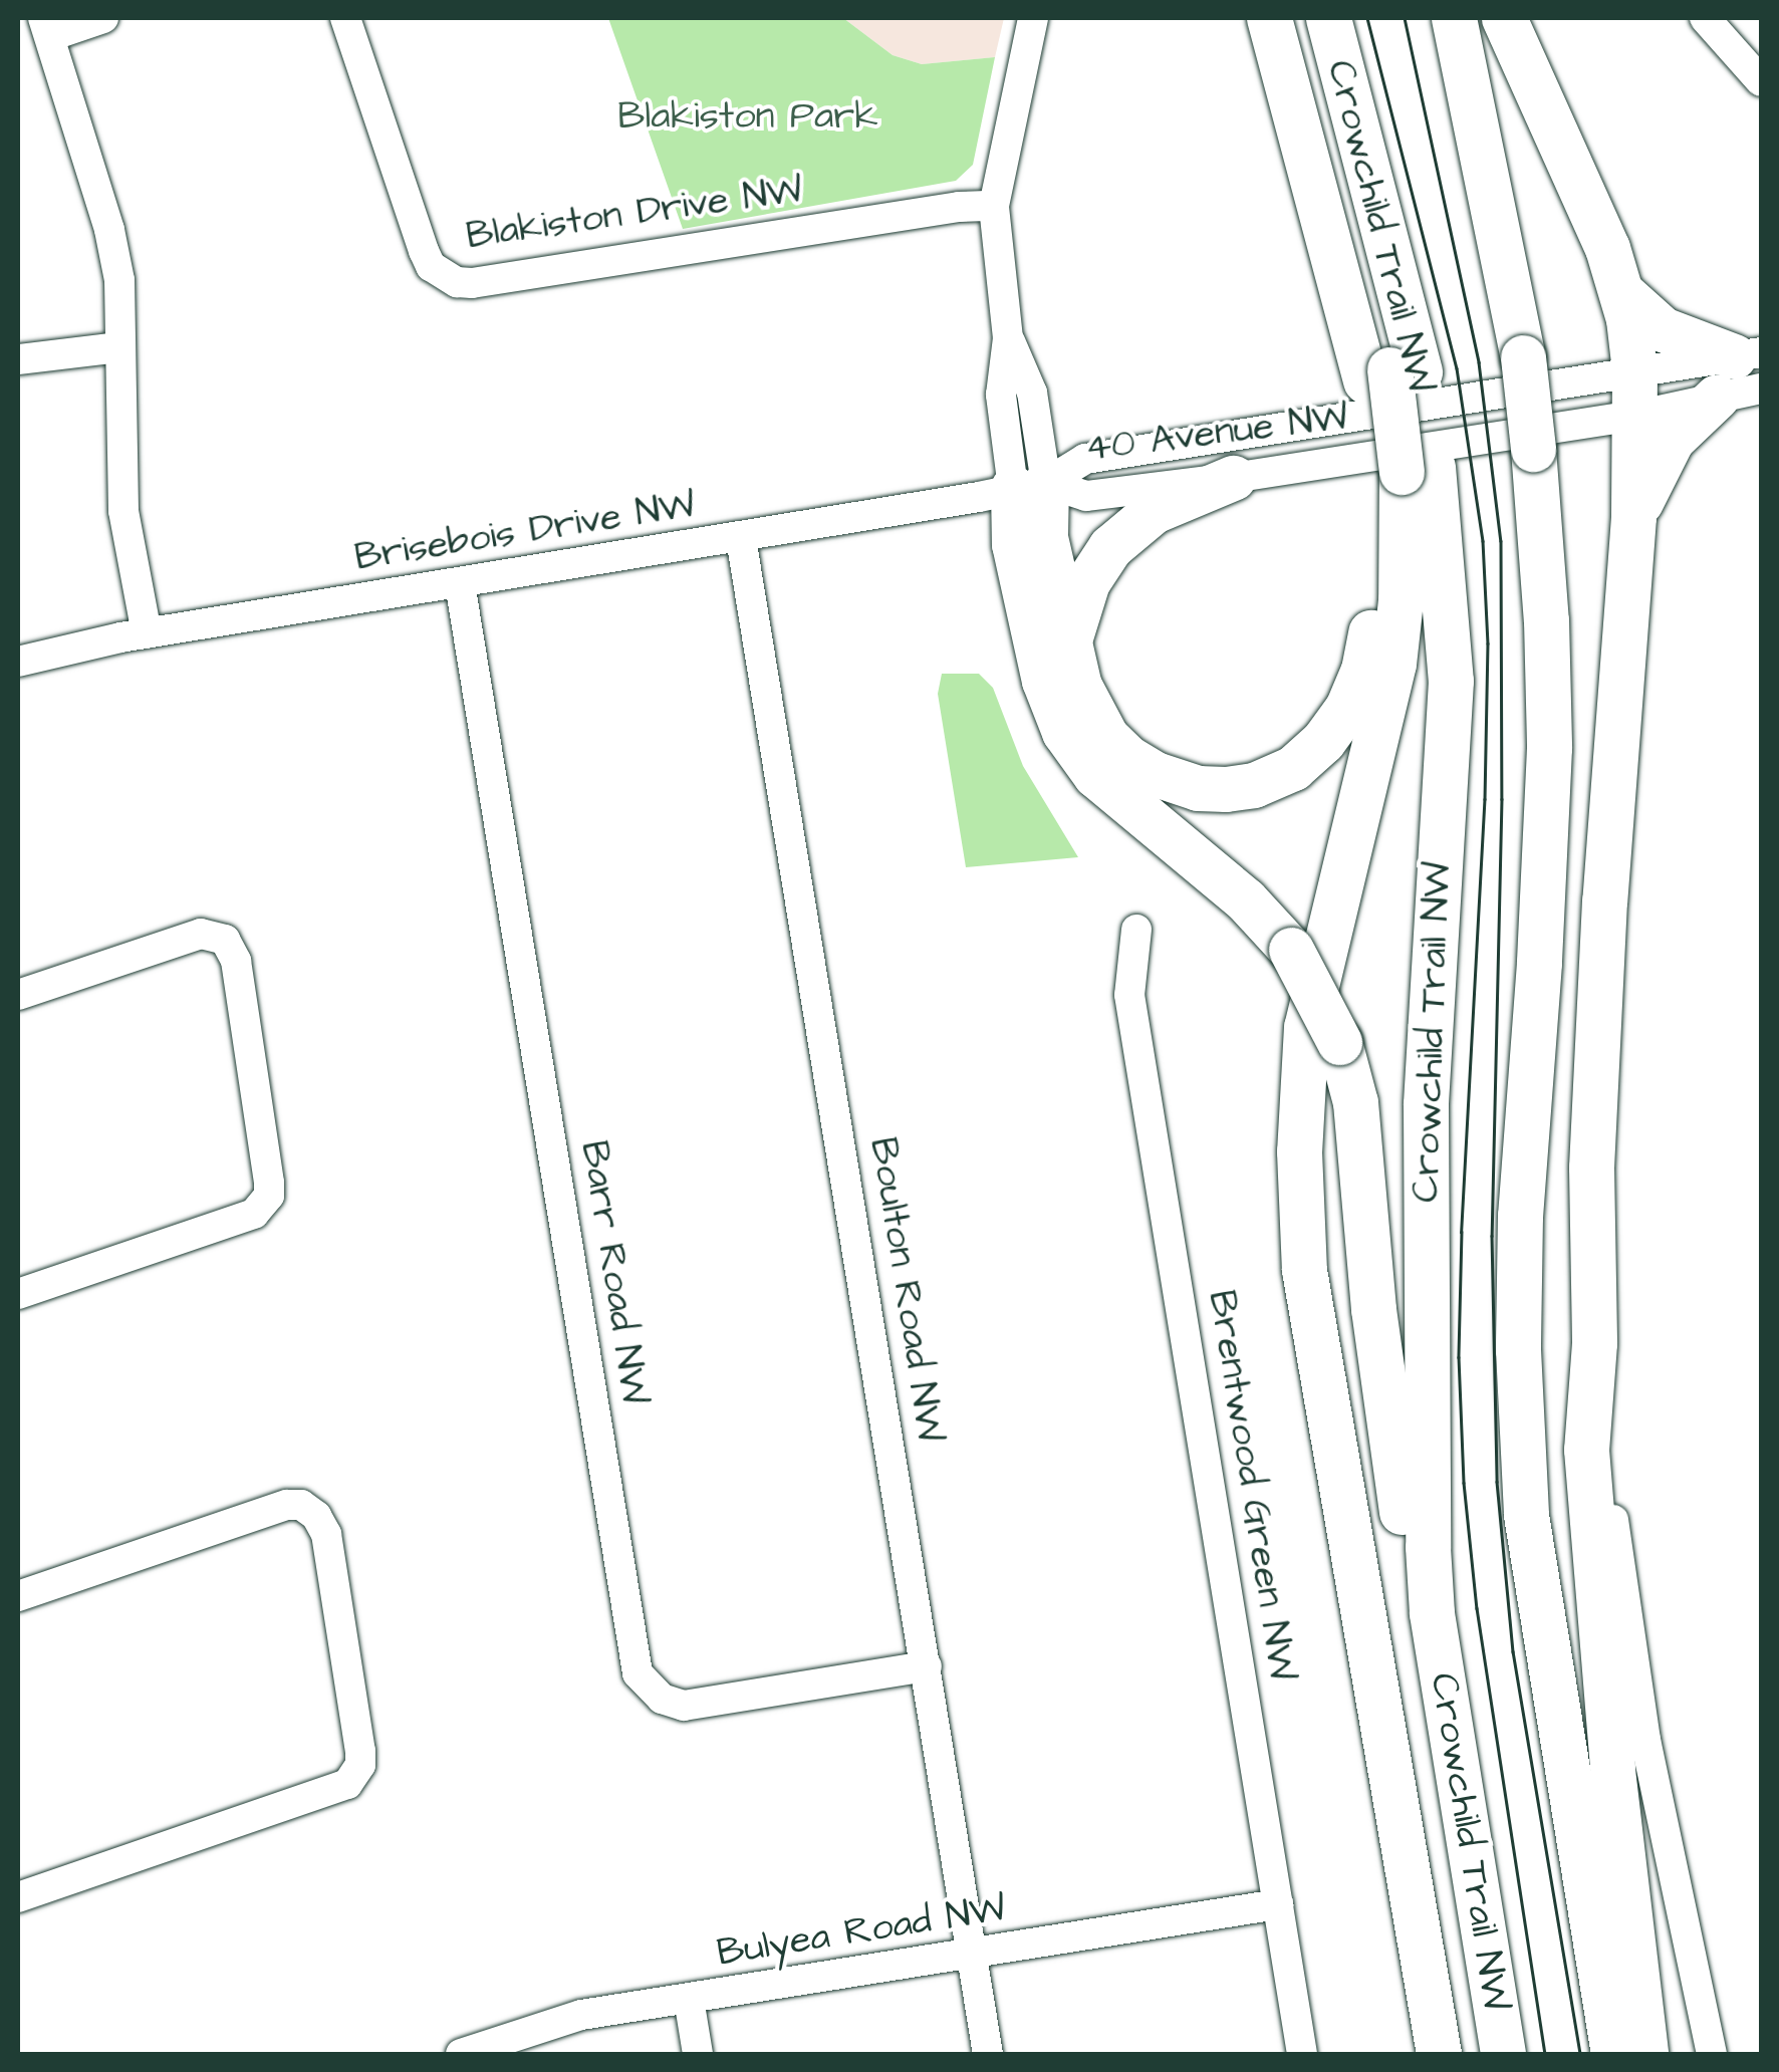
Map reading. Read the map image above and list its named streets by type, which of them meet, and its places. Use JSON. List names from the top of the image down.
{
  "streets": {
    "highway": ["Crowchild Trail NW"],
    "street": [
      "Blakiston Drive NW",
      "40 Avenue NW",
      "Brisebois Drive NW",
      "Barr Road NW",
      "Boulton Road NW",
      "Brentwood Green NW",
      "Bulyea Road NW"
    ]
  },
  "crossings": [
    ["40 Avenue NW", "Brisebois Drive NW"],
    ["Brisebois Drive NW", "Barr Road NW"],
    ["Brisebois Drive NW", "Boulton Road NW"],
    ["Barr Road NW", "Boulton Road NW"],
    ["Boulton Road NW", "Bulyea Road NW"],
    ["Brentwood Green NW", "Bulyea Road NW"]
  ],
  "parks": ["Blakiston Park"]
}
